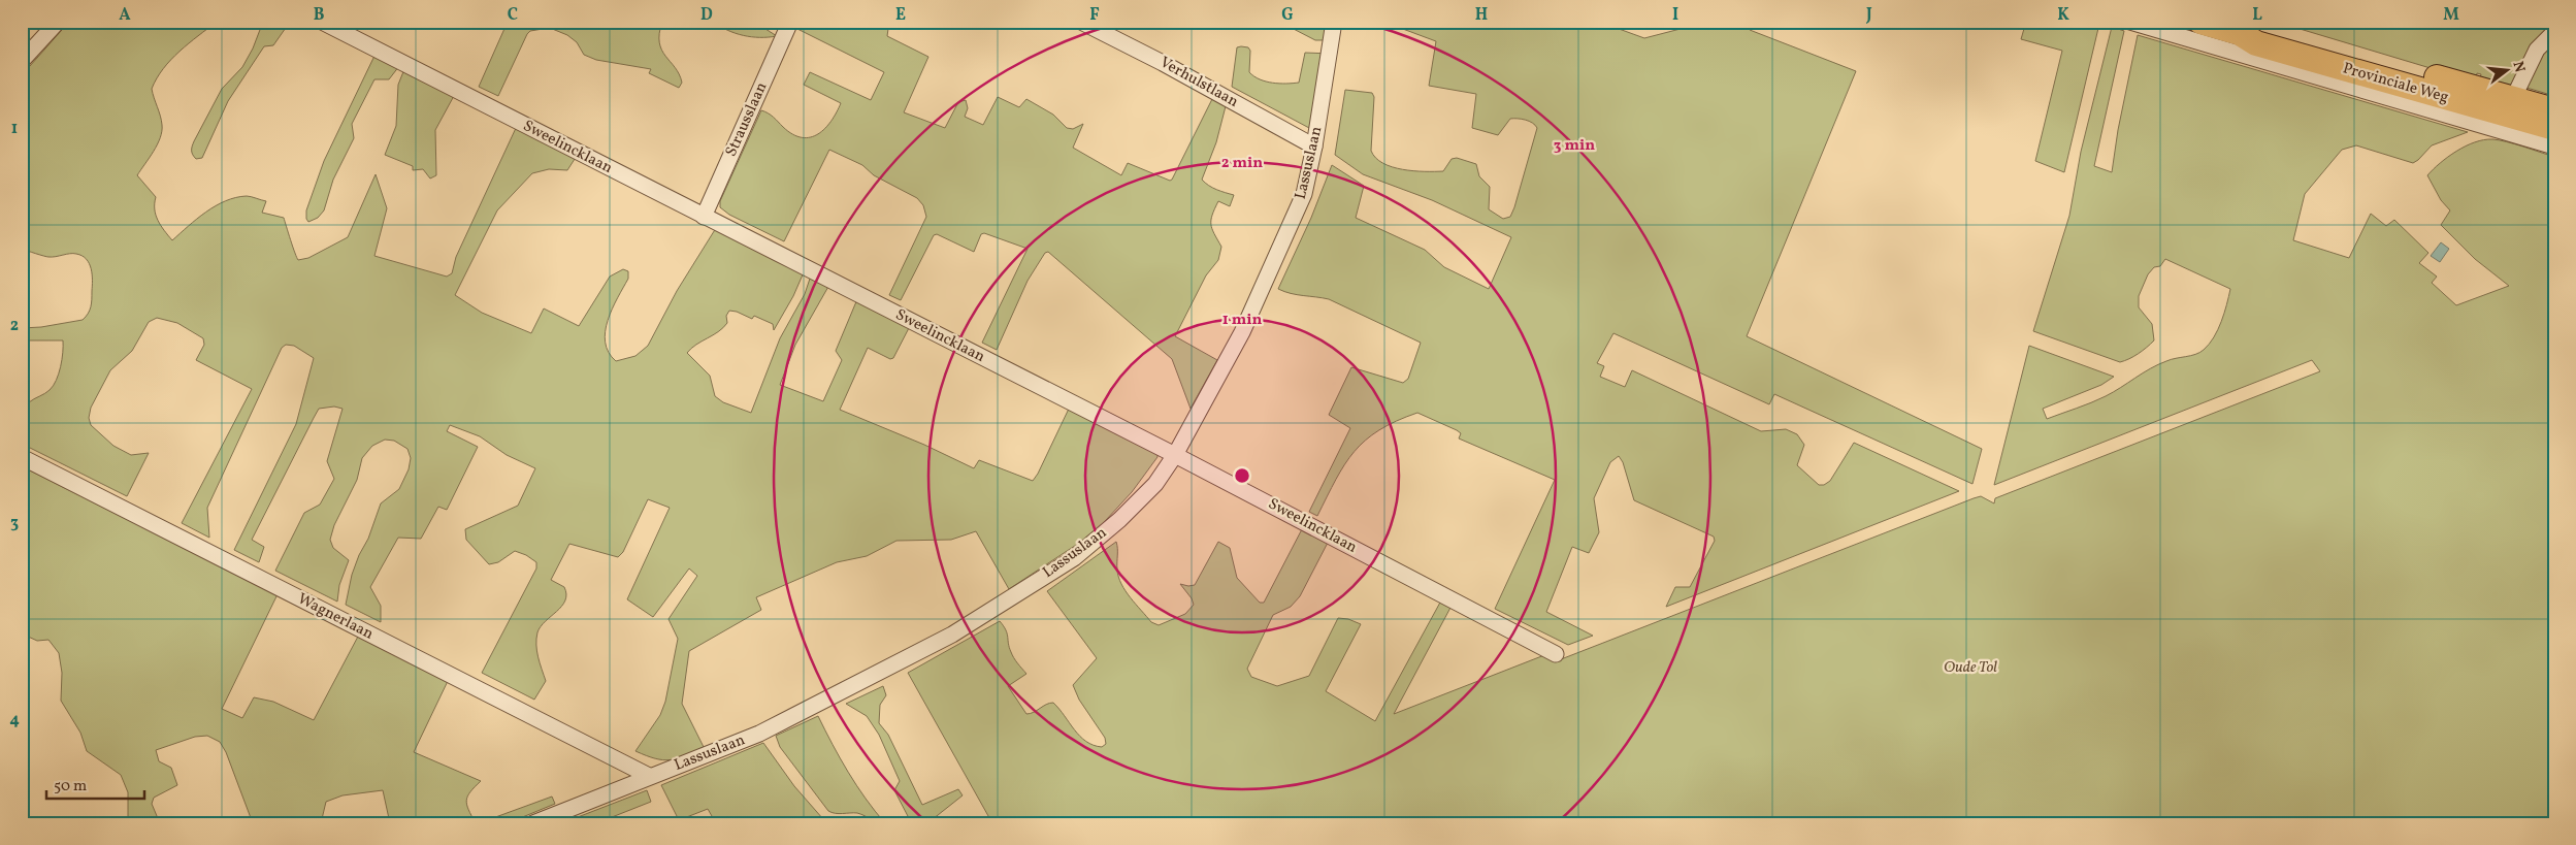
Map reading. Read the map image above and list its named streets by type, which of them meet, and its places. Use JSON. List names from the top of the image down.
{
  "streets": {
    "main road": ["Provinciale Weg"],
    "street": [
      "Verhulstlaan",
      "Strausslaan",
      "Sweelincklaan",
      "Lassuslaan",
      "Wagnerlaan"
    ]
  },
  "crossings": [
    ["Verhulstlaan", "Lassuslaan"],
    ["Strausslaan", "Sweelincklaan"],
    ["Sweelincklaan", "Lassuslaan"],
    ["Lassuslaan", "Wagnerlaan"]
  ],
  "parks": ["Oude Tol"],
  "scale_bar": "50 m",
  "north": "right",
  "grid": {
    "columns": [
      "A",
      "B",
      "C",
      "D",
      "E",
      "F",
      "G",
      "H",
      "I",
      "J",
      "K",
      "L",
      "M"
    ],
    "rows": [
      "1",
      "2",
      "3",
      "4"
    ]
  },
  "rings": ["3 min", "2 min", "1 min"]
}
